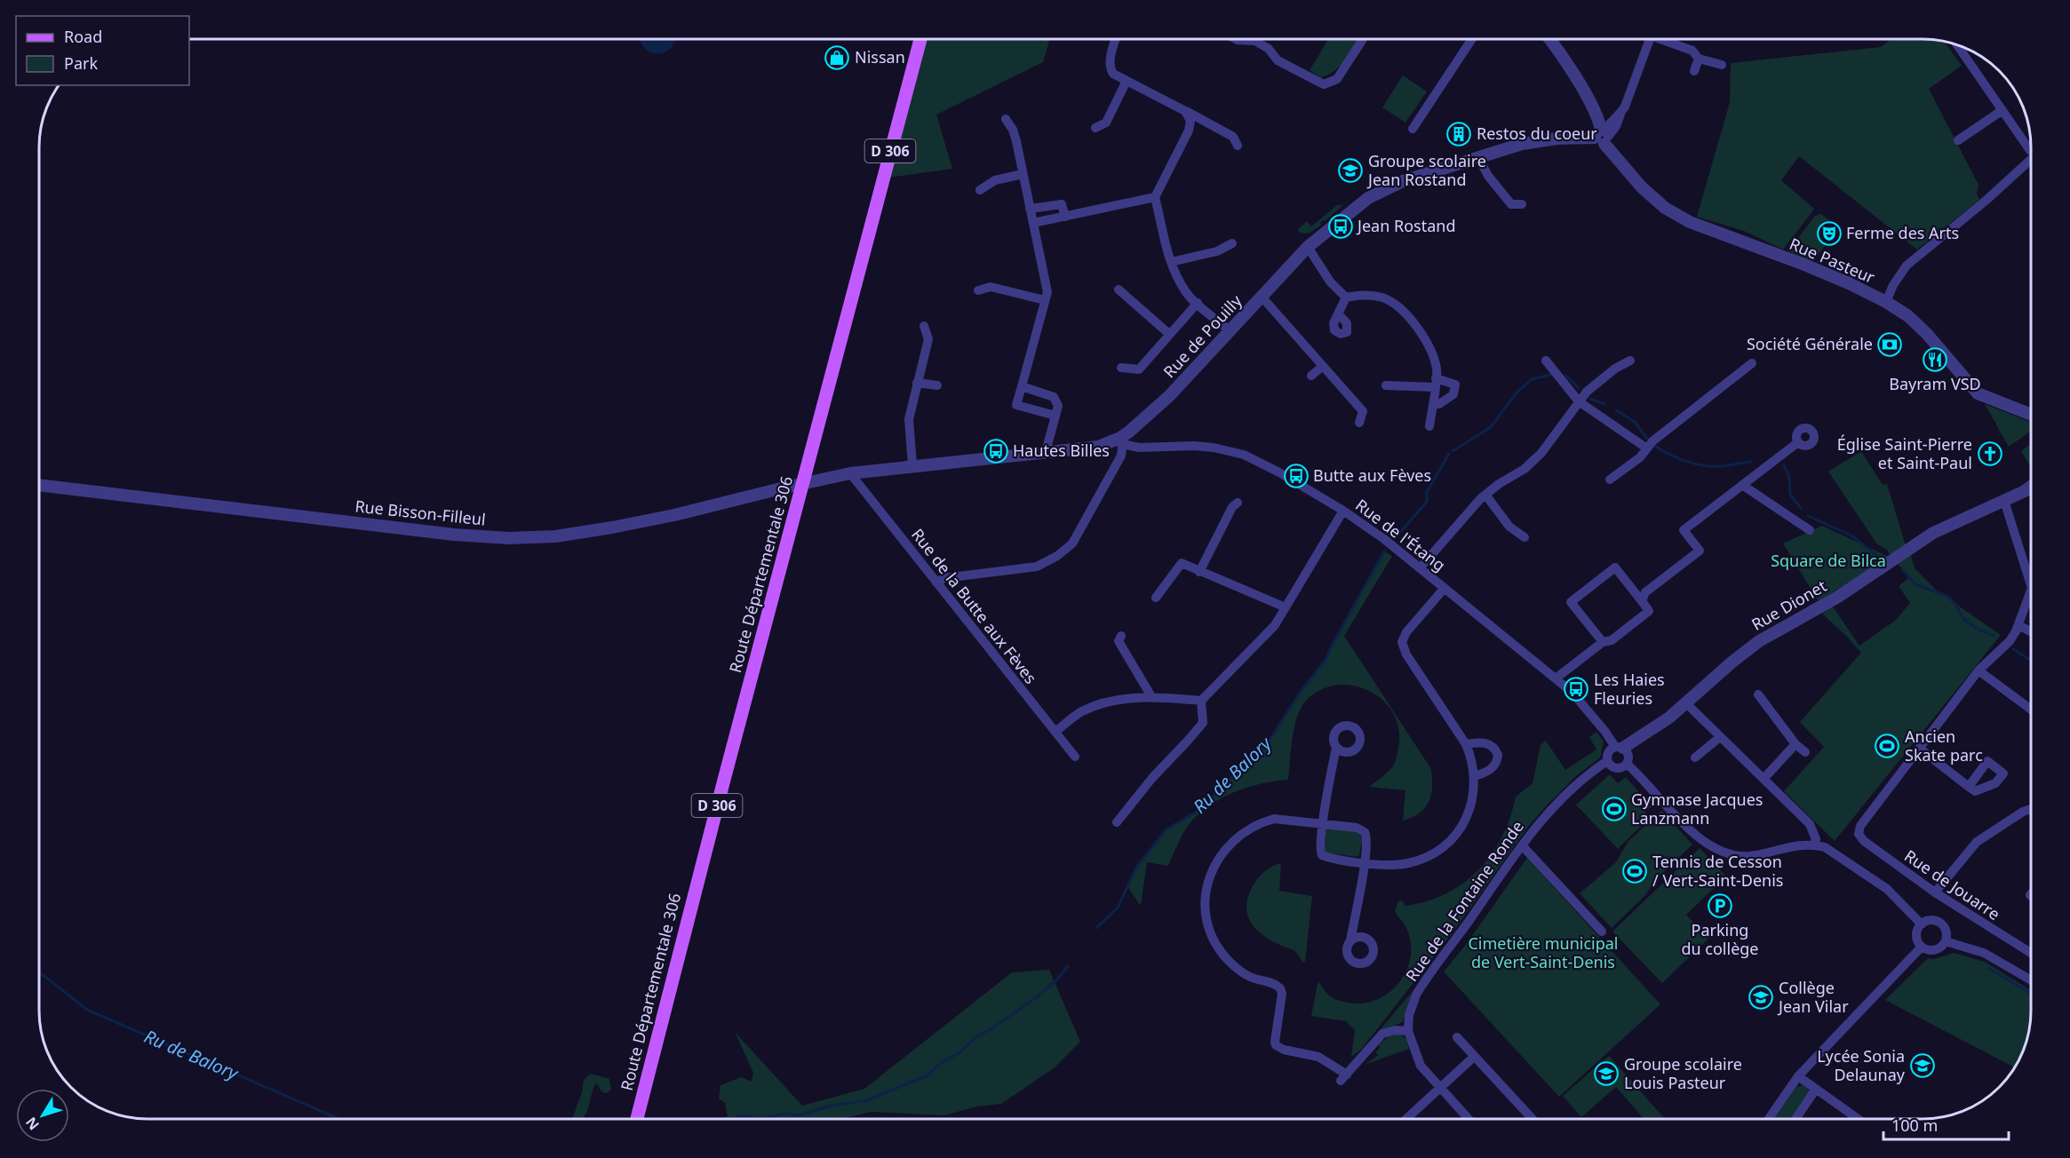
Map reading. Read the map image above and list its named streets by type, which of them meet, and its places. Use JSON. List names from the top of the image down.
{
  "streets": {
    "main road": ["D 306", "Route Départementale 306"],
    "street": [
      "Rue Pasteur",
      "Rue de Pouilly",
      "Rue Bisson-Filleul",
      "Rue de l'Étang",
      "Rue Dionet",
      "Rue de la Butte aux Fèves",
      "Rue de Jouarre",
      "Rue de la Fontaine Ronde"
    ]
  },
  "crossings": [
    ["Rue Pasteur", "Rue de Pouilly"],
    ["Rue de Pouilly", "Rue Bisson-Filleul"],
    ["Rue de Pouilly", "Rue de l'Étang"],
    ["Rue de Pouilly", "Route Départementale 306"],
    ["Rue de Pouilly", "Rue de la Butte aux Fèves"],
    ["Rue Bisson-Filleul", "Route Départementale 306"],
    ["Rue de l'Étang", "Rue Dionet"],
    ["Rue de l'Étang", "Rue de la Fontaine Ronde"],
    ["Rue Dionet", "Rue de la Fontaine Ronde"]
  ],
  "water": ["Ru de Balory"],
  "parks": ["Square de Bilca", "Cimetière municipal de Vert-Saint-Denis"],
  "places": {
    "shop": ["Nissan"],
    "building": ["Restos du coeur"],
    "school or university": [
      "Groupe scolaire Jean Rostand",
      "Collège Jean Vilar",
      "Lycée Sonia Delaunay",
      "Groupe scolaire Louis Pasteur"
    ],
    "bus stop": [
      "Jean Rostand",
      "Hautes Billes",
      "Butte aux Fèves",
      "Les Haies Fleuries"
    ],
    "theatre": ["Ferme des Arts"],
    "bank": ["Société Générale"],
    "restaurant": ["Bayram VSD"],
    "church": ["Église Saint-Pierre et Saint-Paul"],
    "sports": ["Ancien Skate parc", "Gymnase Jacques Lanzmann", "Tennis de Cesson / Vert-Saint-Denis"],
    "parking": ["Parking du collège"]
  },
  "legend": ["Road", "Park"],
  "scale_bar": "100 m",
  "north": "bottom left"
}
